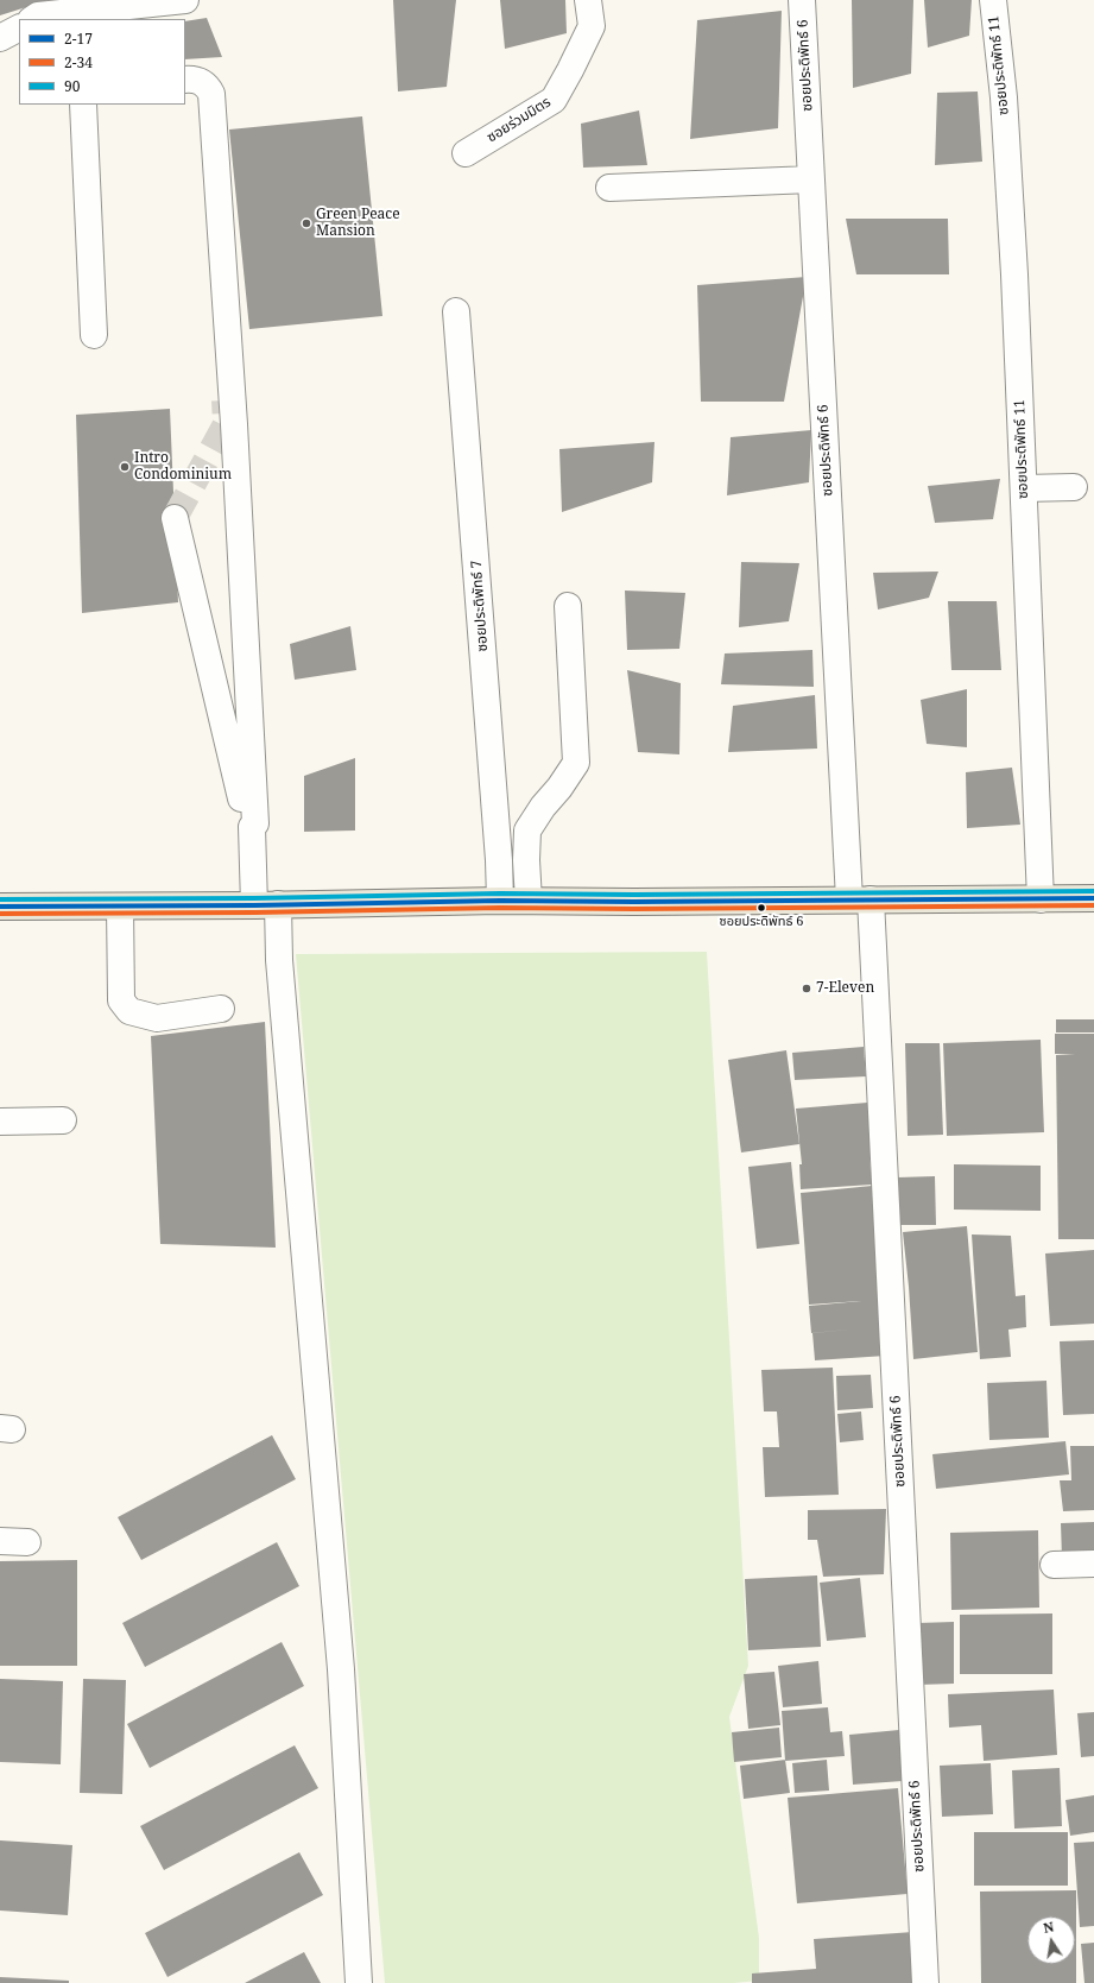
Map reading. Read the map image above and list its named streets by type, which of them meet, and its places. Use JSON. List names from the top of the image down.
{
  "streets": {
    "street": [
      "ซอยประดิพัทธ์ 6",
      "ซอยประดิพัทธ์ 11",
      "ซอยร่วมมิตร",
      "ซอยประดิพัทธ์ 7"
    ]
  },
  "places": [
    "Green Peace Mansion",
    "Intro Condominium",
    "ซอยประดิพัทธ์ 6",
    "7-Eleven"
  ],
  "lines": ["transit line 90", "transit line 2-17", "transit line 2-34"],
  "legend": ["2-17", "2-34", "90"],
  "north": "top"
}
